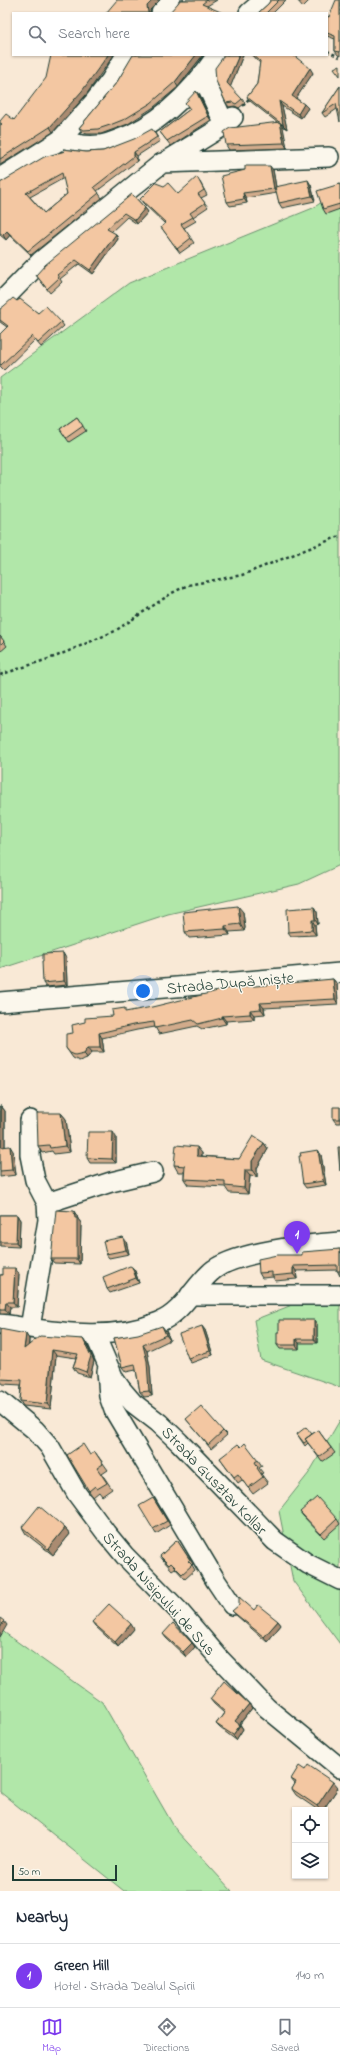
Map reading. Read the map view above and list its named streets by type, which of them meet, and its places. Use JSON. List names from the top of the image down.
{
  "streets": {
    "street": ["Strada După Iniște", "Strada Gusztav Kollar", "Strada Nisipului de Sus"]
  },
  "scale_bar": "50 m",
  "page": {
    "search": "Search here",
    "pins": "1",
    "scale": "50 m",
    "heading": "Nearby",
    "list": [
      {
        "mark": "1",
        "name": "Green Hill",
        "note": "Hotel · Strada Dealul Spirii",
        "value": "140 m"
      }
    ],
    "nav": ["Map", "Directions", "Saved"]
  }
}
